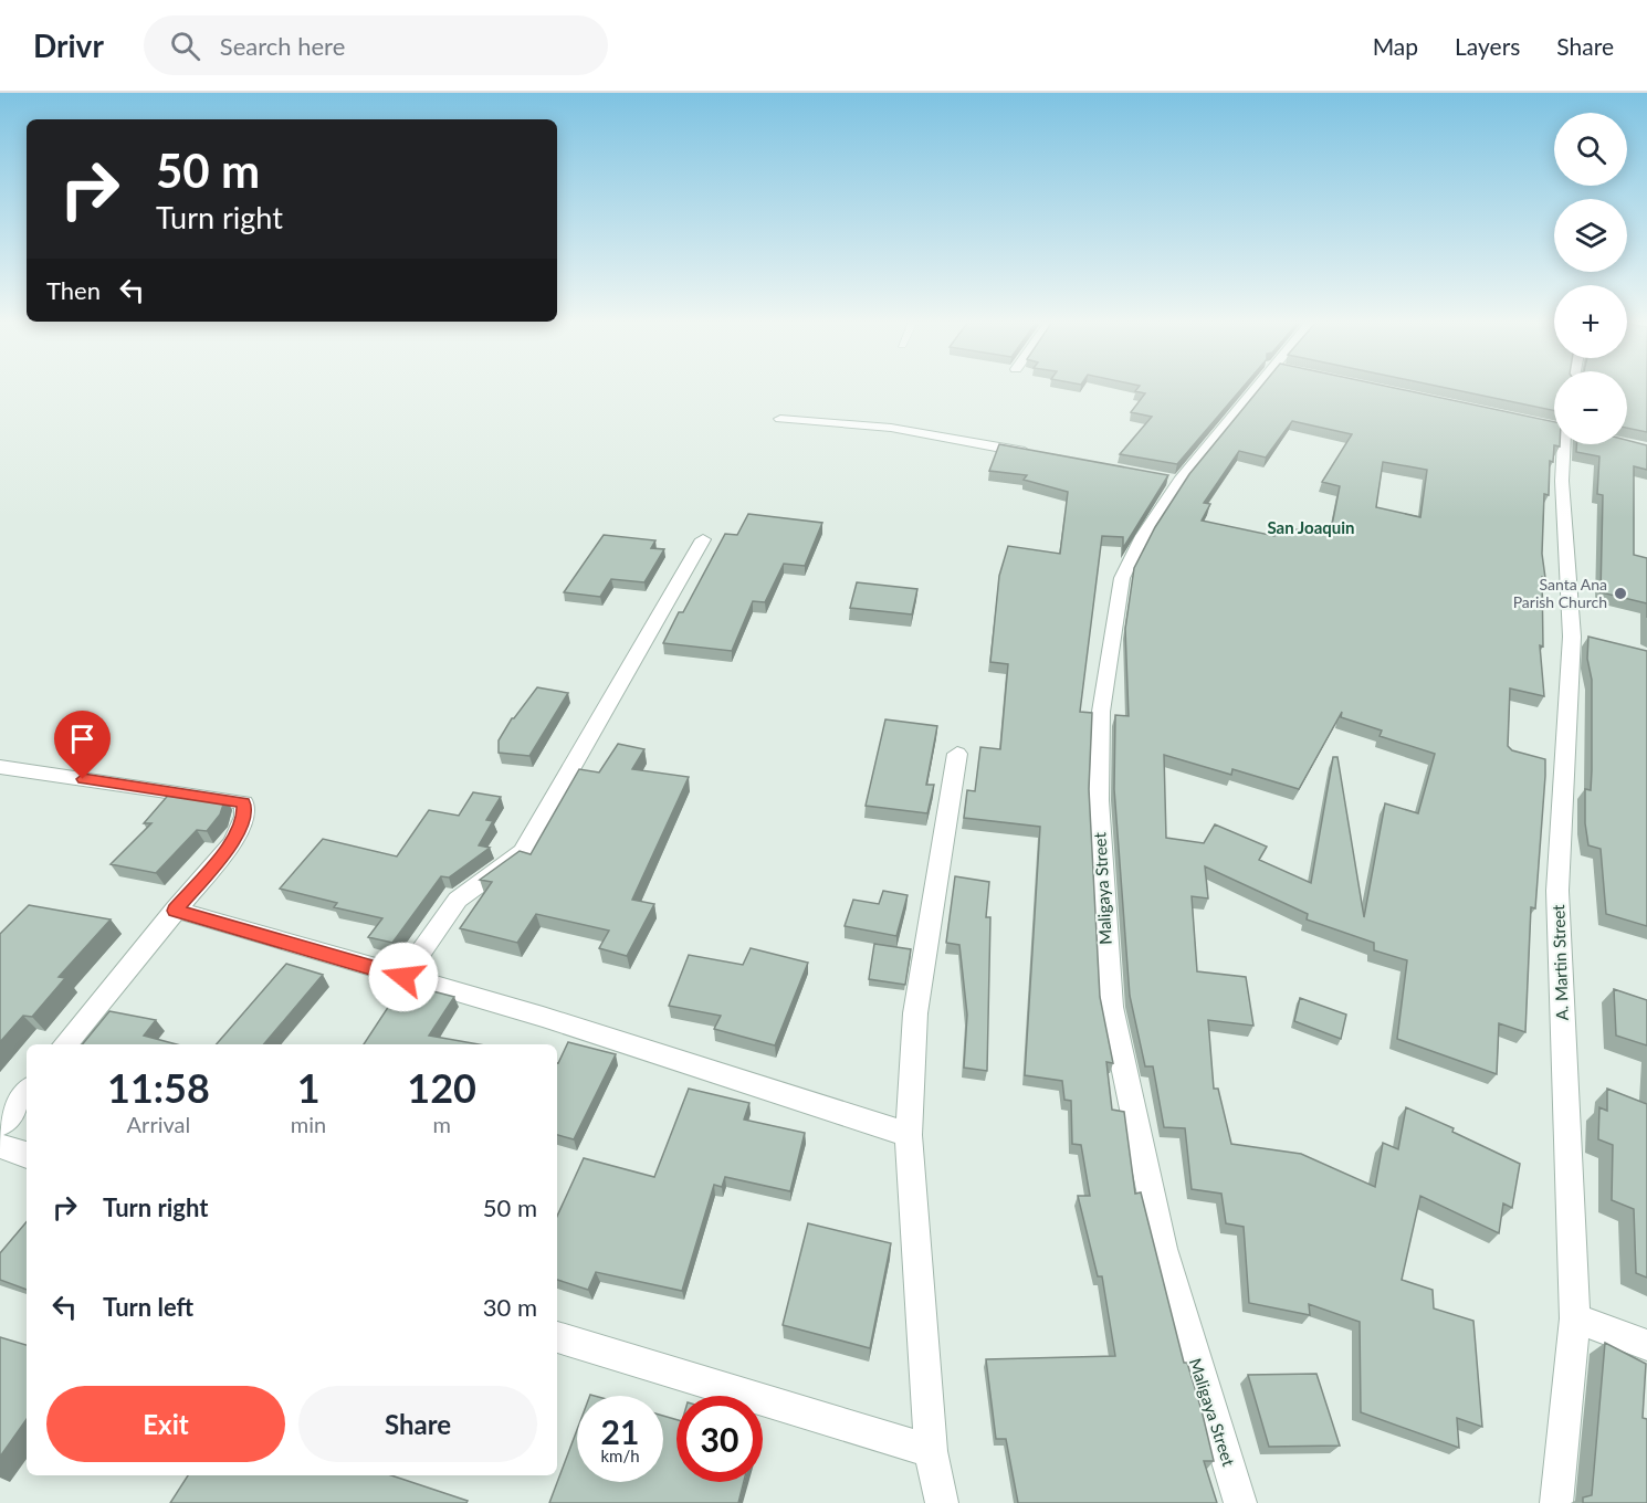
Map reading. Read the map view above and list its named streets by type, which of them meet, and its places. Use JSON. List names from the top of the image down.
{
  "streets": {
    "street": ["Maligaya Street", "A. Martin Street"]
  },
  "districts": ["San Joaquin"],
  "places": ["Santa Ana Parish Church"],
  "page": {
    "header": "Drivr",
    "search": "Search here",
    "nav": ["Map", "Layers", "Share"],
    "map_buttons": ["+", "−"],
    "turn": ["50 m", "Turn right"],
    "then": "Then",
    "eta": [
      "11:58",
      "Arrival",
      "1",
      "min",
      "120",
      "m"
    ],
    "list": [
      {
        "name": "Turn right",
        "value": "50 m"
      },
      {
        "name": "Turn left",
        "value": "30 m"
      }
    ],
    "buttons": ["Exit", "Share"],
    "speed": "21 km/h",
    "limit": "30"
  }
}
